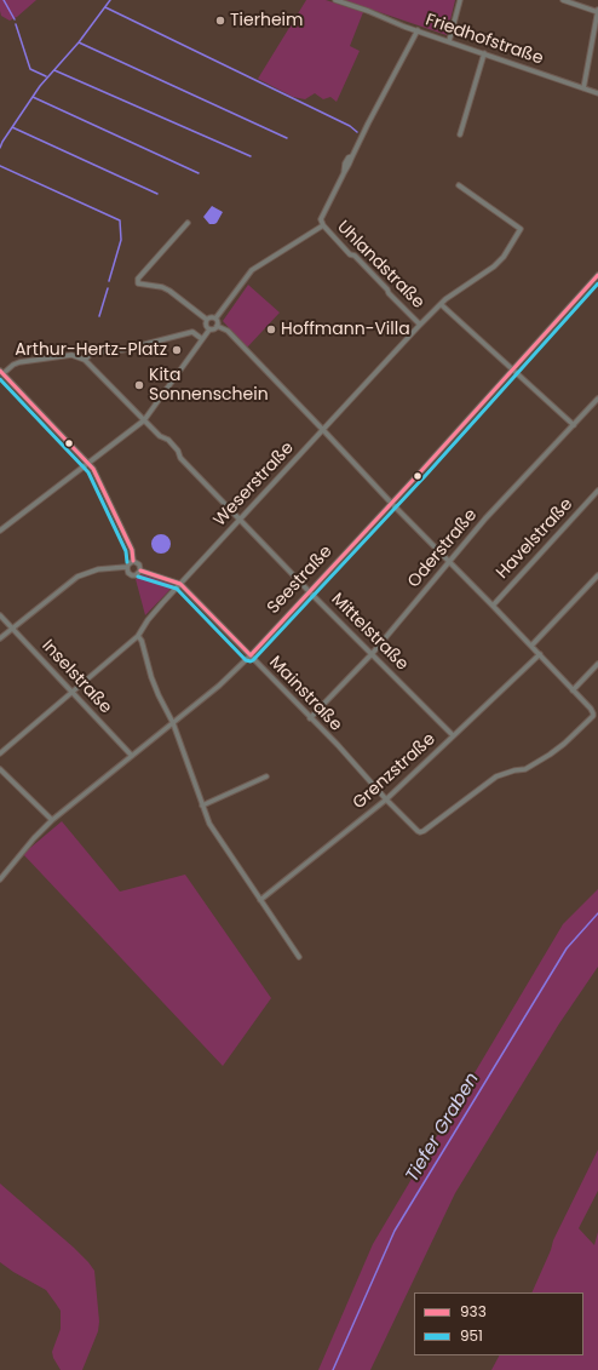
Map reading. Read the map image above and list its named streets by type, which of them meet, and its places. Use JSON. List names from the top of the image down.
{
  "streets": {
    "street": [
      "Friedhofstraße",
      "Uhlandstraße",
      "Weserstraße",
      "Havelstraße",
      "Oderstraße",
      "Seestraße",
      "Mittelstraße",
      "Inselstraße",
      "Mainstraße",
      "Grenzstraße"
    ]
  },
  "crossings": [
    ["Uhlandstraße", "Weserstraße"],
    ["Weserstraße", "Mittelstraße"],
    ["Weserstraße", "Inselstraße"],
    ["Weserstraße", "Mainstraße"],
    ["Oderstraße", "Mittelstraße"],
    ["Oderstraße", "Mainstraße"],
    ["Seestraße", "Mittelstraße"],
    ["Seestraße", "Inselstraße"],
    ["Seestraße", "Mainstraße"],
    ["Mittelstraße", "Grenzstraße"],
    ["Mainstraße", "Grenzstraße"]
  ],
  "water": ["Tiefer Graben"],
  "places": [
    "Tierheim",
    "Hoffmann-Villa",
    "Arthur-Hertz-Platz",
    "Kita Sonnenschein"
  ],
  "lines": ["transit line 933", "transit line 951"],
  "legend": ["933", "951"]
}
